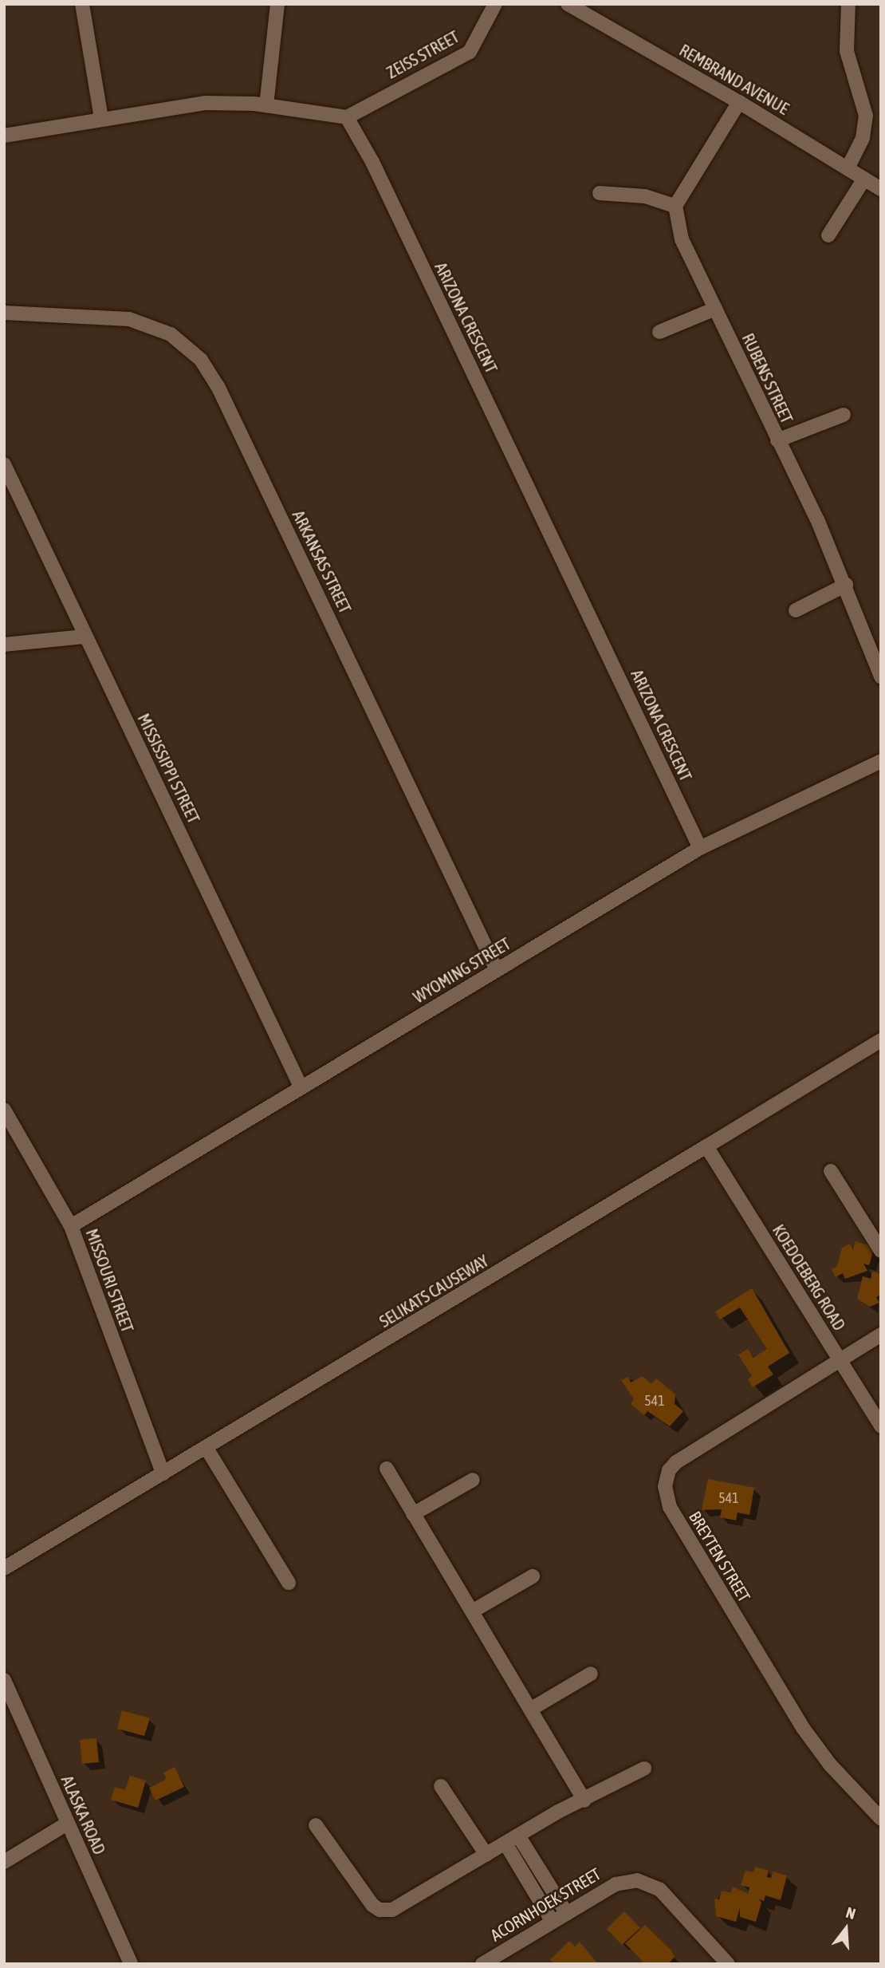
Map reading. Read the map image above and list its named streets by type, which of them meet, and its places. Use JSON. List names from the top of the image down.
{
  "streets": {
    "street": [
      "ZEISS STREET",
      "REMBRAND AVENUE",
      "ARIZONA CRESCENT",
      "RUBENS STREET",
      "ARKANSAS STREET",
      "MISSISSIPPI STREET",
      "WYOMING STREET",
      "KOEDOEBERG ROAD",
      "MISSOURI STREET",
      "SELIKATS CAUSEWAY",
      "BREYTEN STREET",
      "ALASKA ROAD",
      "ACORNHOEK STREET"
    ]
  },
  "crossings": [
    ["ZEISS STREET", "ARIZONA CRESCENT"],
    ["ARIZONA CRESCENT", "WYOMING STREET"],
    ["ARKANSAS STREET", "WYOMING STREET"],
    ["MISSISSIPPI STREET", "WYOMING STREET"],
    ["WYOMING STREET", "MISSOURI STREET"],
    ["KOEDOEBERG ROAD", "SELIKATS CAUSEWAY"],
    ["KOEDOEBERG ROAD", "BREYTEN STREET"],
    ["MISSOURI STREET", "SELIKATS CAUSEWAY"]
  ],
  "house_numbers": ["541", "541"],
  "north": "top"
}
